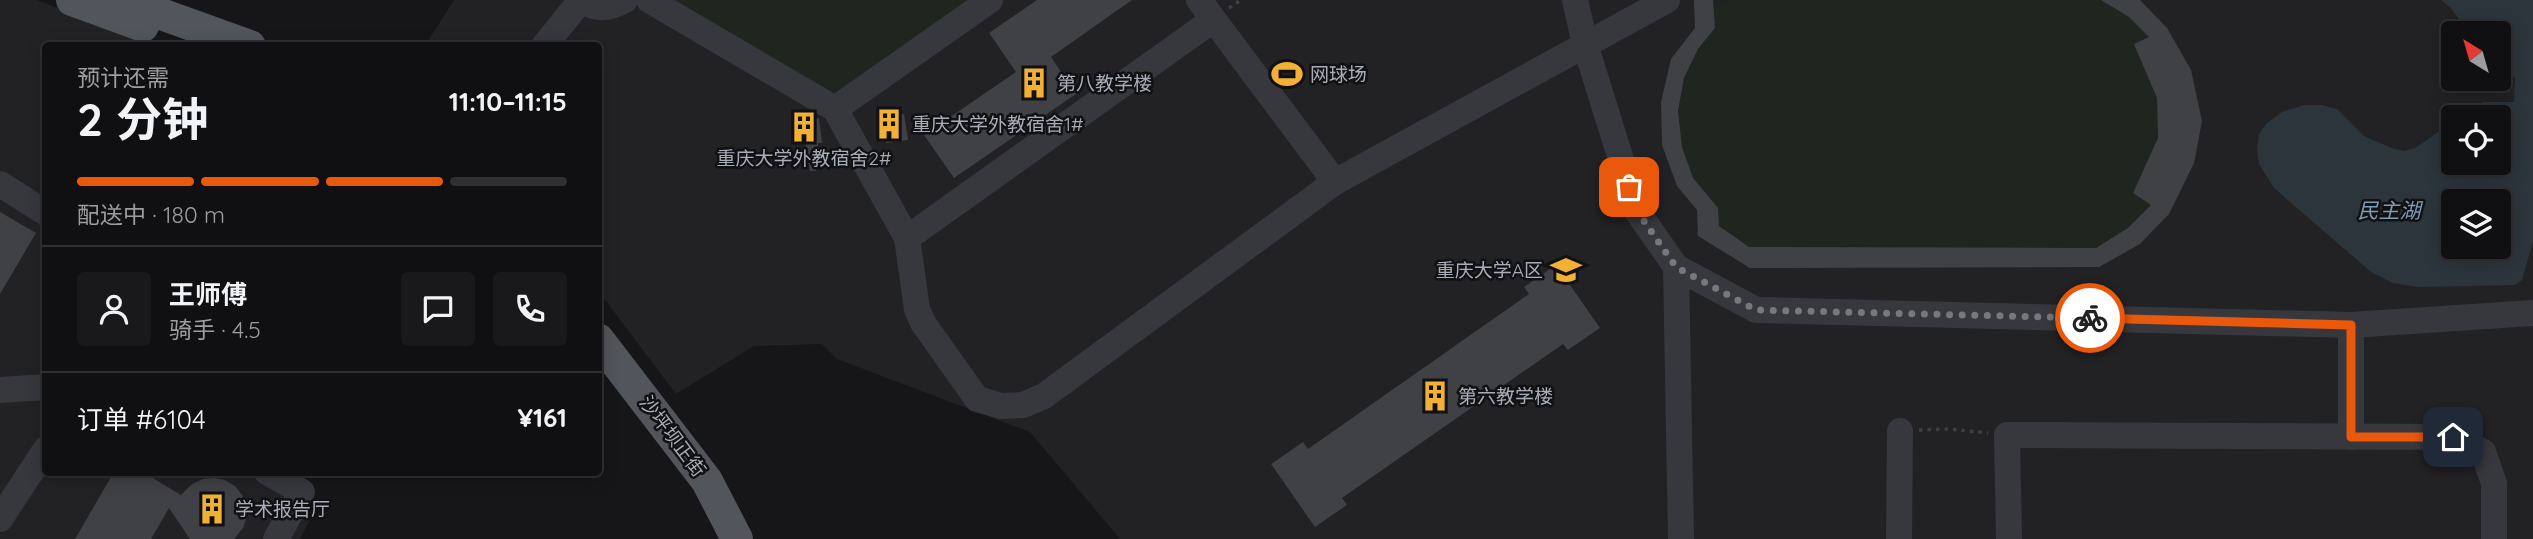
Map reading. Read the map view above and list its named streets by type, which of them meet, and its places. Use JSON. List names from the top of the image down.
{
  "streets": {
    "main road": ["沙坪坝正街"]
  },
  "water": ["民主湖"],
  "places": {
    "sports": ["网球场"],
    "building": [
      "第八教学楼",
      "重庆大学外教宿舍1#",
      "重庆大学外教宿舍2#",
      "第六教学楼",
      "学术报告厅"
    ],
    "school or university": ["重庆大学A区"]
  },
  "north": "top left",
  "page": {
    "heading": ["2 分钟", "预计还需", "11:10–11:15"],
    "panel": [
      "王师傅",
      "骑手 · 4.5",
      "订单 #6104",
      "¥161"
    ],
    "bar": "配送中 · 180 m"
  }
}
